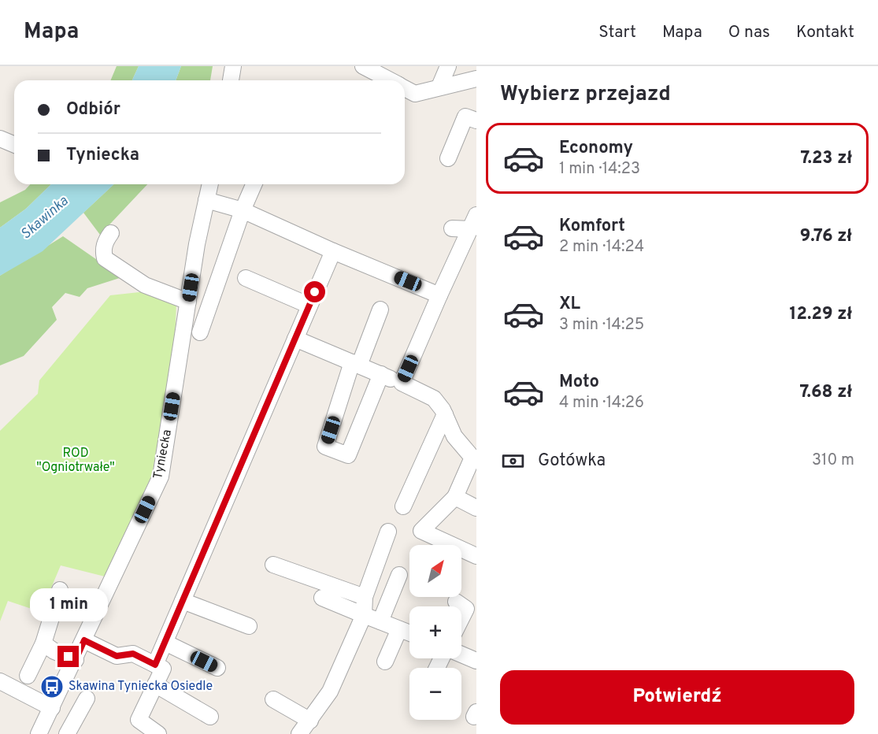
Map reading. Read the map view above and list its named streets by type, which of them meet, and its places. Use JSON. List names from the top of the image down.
{
  "streets": {
    "street": ["Tyniecka"]
  },
  "water": ["Skawinka"],
  "parks": ["ROD \"Ogniotrwałe\""],
  "places": {
    "bus stop": ["Skawina Tyniecka Osiedle"]
  },
  "north": "top right",
  "page": {
    "header": "Mapa",
    "nav": [
      "Start",
      "Mapa",
      "O nas",
      "Kontakt"
    ],
    "heading": "Wybierz przejazd",
    "banner": ["Odbiór", "Tyniecka"],
    "list": [
      {
        "name": "Economy",
        "note": "1 min · 14:23",
        "value": "7.23 zł"
      },
      {
        "name": "Komfort",
        "note": "2 min · 14:24",
        "value": "9.76 zł"
      },
      {
        "name": "XL",
        "note": "3 min · 14:25",
        "value": "12.29 zł"
      },
      {
        "name": "Moto",
        "note": "4 min · 14:26",
        "value": "7.68 zł"
      }
    ],
    "pay": ["Gotówka", "310 m"],
    "map_buttons": ["+", "−"],
    "bubble": "1 min",
    "buttons": "Potwierdź"
  }
}
